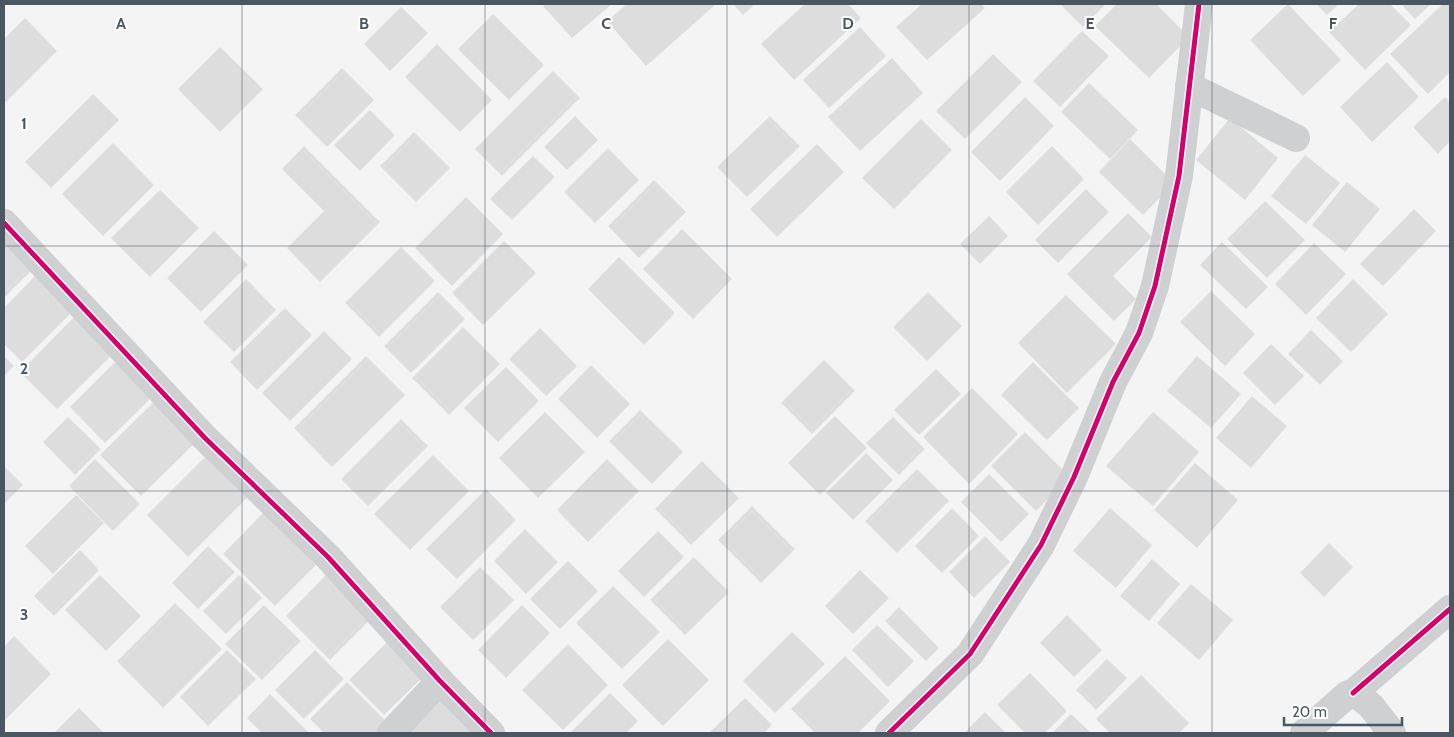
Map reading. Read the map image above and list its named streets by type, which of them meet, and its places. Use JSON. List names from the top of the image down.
{
  "scale_bar": "20 m",
  "grid": {
    "columns": [
      "A",
      "B",
      "C",
      "D",
      "E",
      "F"
    ],
    "rows": ["1", "2", "3"]
  }
}
